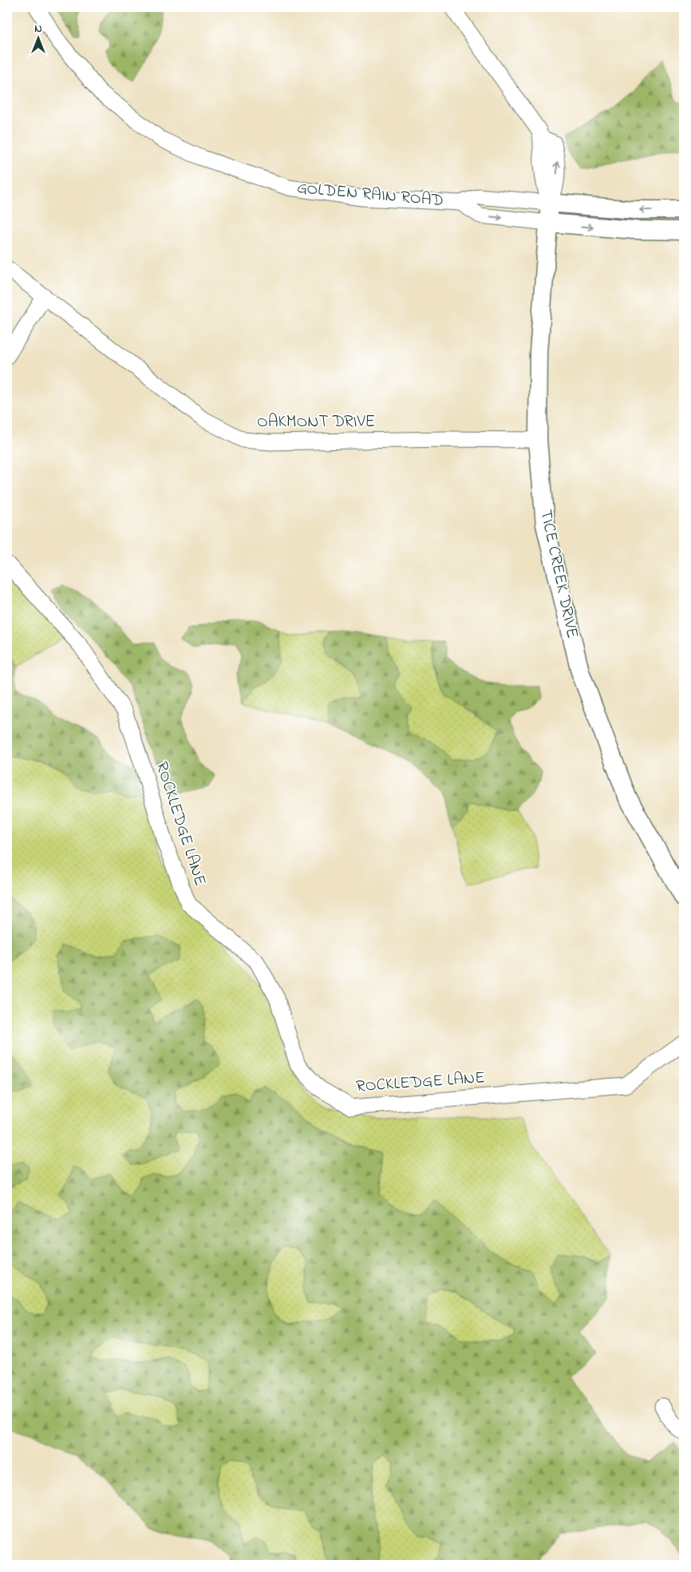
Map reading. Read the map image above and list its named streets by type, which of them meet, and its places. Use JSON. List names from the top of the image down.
{
  "streets": {
    "street": [
      "GOLDEN RAIN ROAD",
      "OAKMONT DRIVE",
      "TICE CREEK DRIVE",
      "ROCKLEDGE LANE"
    ]
  },
  "crossings": [
    ["GOLDEN RAIN ROAD", "TICE CREEK DRIVE"],
    ["OAKMONT DRIVE", "TICE CREEK DRIVE"]
  ],
  "north": "top"
}
